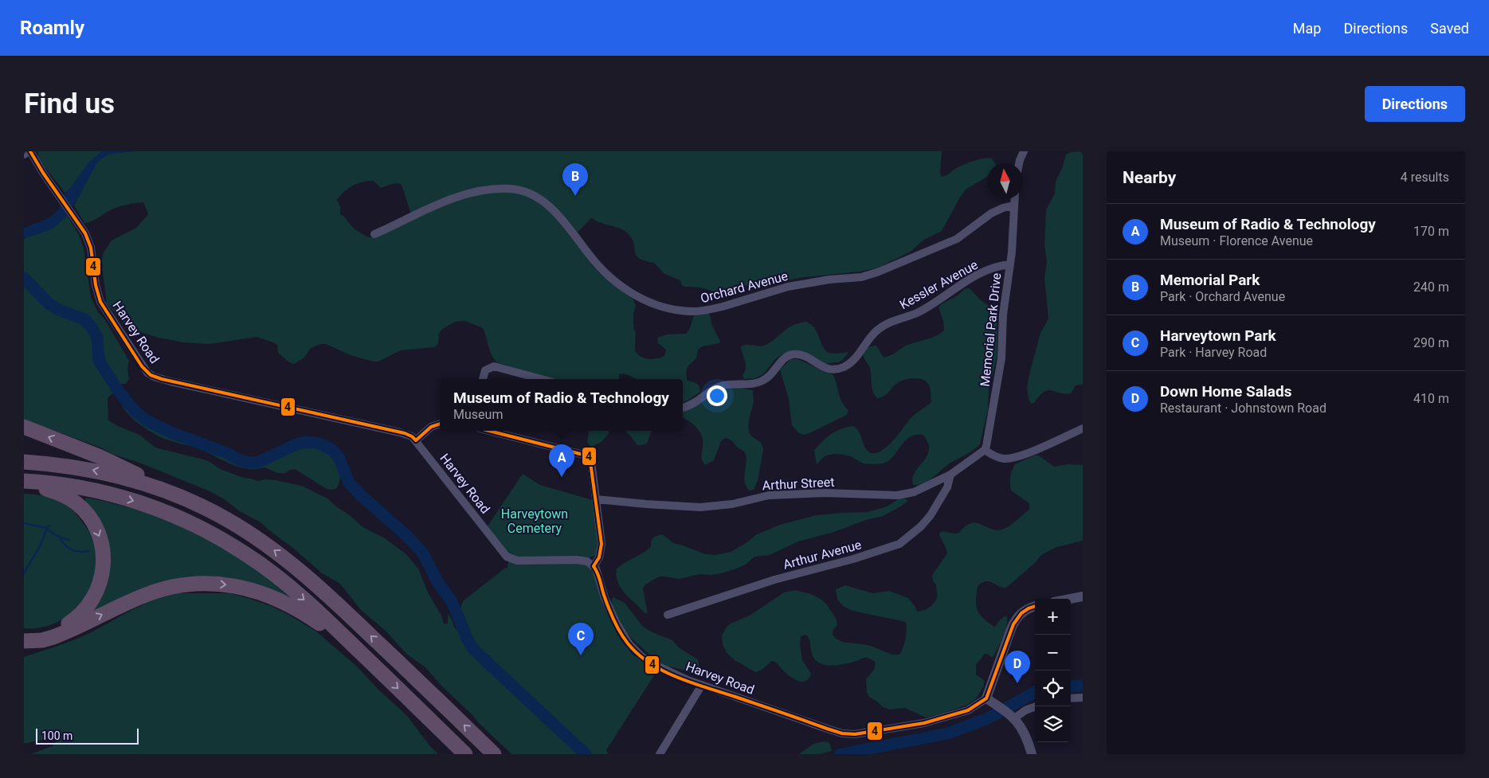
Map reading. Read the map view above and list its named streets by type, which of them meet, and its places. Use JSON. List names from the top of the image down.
{
  "streets": {
    "street": [
      "Kessler Avenue",
      "Orchard Avenue",
      "Memorial Park Drive",
      "Harvey Road",
      "Arthur Street",
      "Arthur Avenue"
    ]
  },
  "crossings": [
    ["Kessler Avenue", "Memorial Park Drive"],
    ["Orchard Avenue", "Memorial Park Drive"],
    ["Arthur Street", "Arthur Avenue"]
  ],
  "parks": ["Harveytown Cemetery"],
  "lines": ["transit line 4"],
  "scale_bar": "100 m",
  "north": "top",
  "page": {
    "header": "Roamly",
    "nav": ["Map", "Directions", "Saved"],
    "buttons": "Directions",
    "title": "Find us",
    "heading": ["Nearby", "4 results"],
    "pins": [
      "B",
      "A",
      "C",
      "D"
    ],
    "list": [
      {
        "mark": "A",
        "name": "Museum of Radio & Technology",
        "note": "Museum · Florence Avenue",
        "value": "170 m"
      },
      {
        "mark": "B",
        "name": "Memorial Park",
        "note": "Park · Orchard Avenue",
        "value": "240 m"
      },
      {
        "mark": "C",
        "name": "Harveytown Park",
        "note": "Park · Harvey Road",
        "value": "290 m"
      },
      {
        "mark": "D",
        "name": "Down Home Salads",
        "note": "Restaurant · Johnstown Road",
        "value": "410 m"
      }
    ],
    "popup": ["Museum of Radio & Technology", "Museum"],
    "map_buttons": ["+", "−"],
    "scale": "100 m"
  }
}
